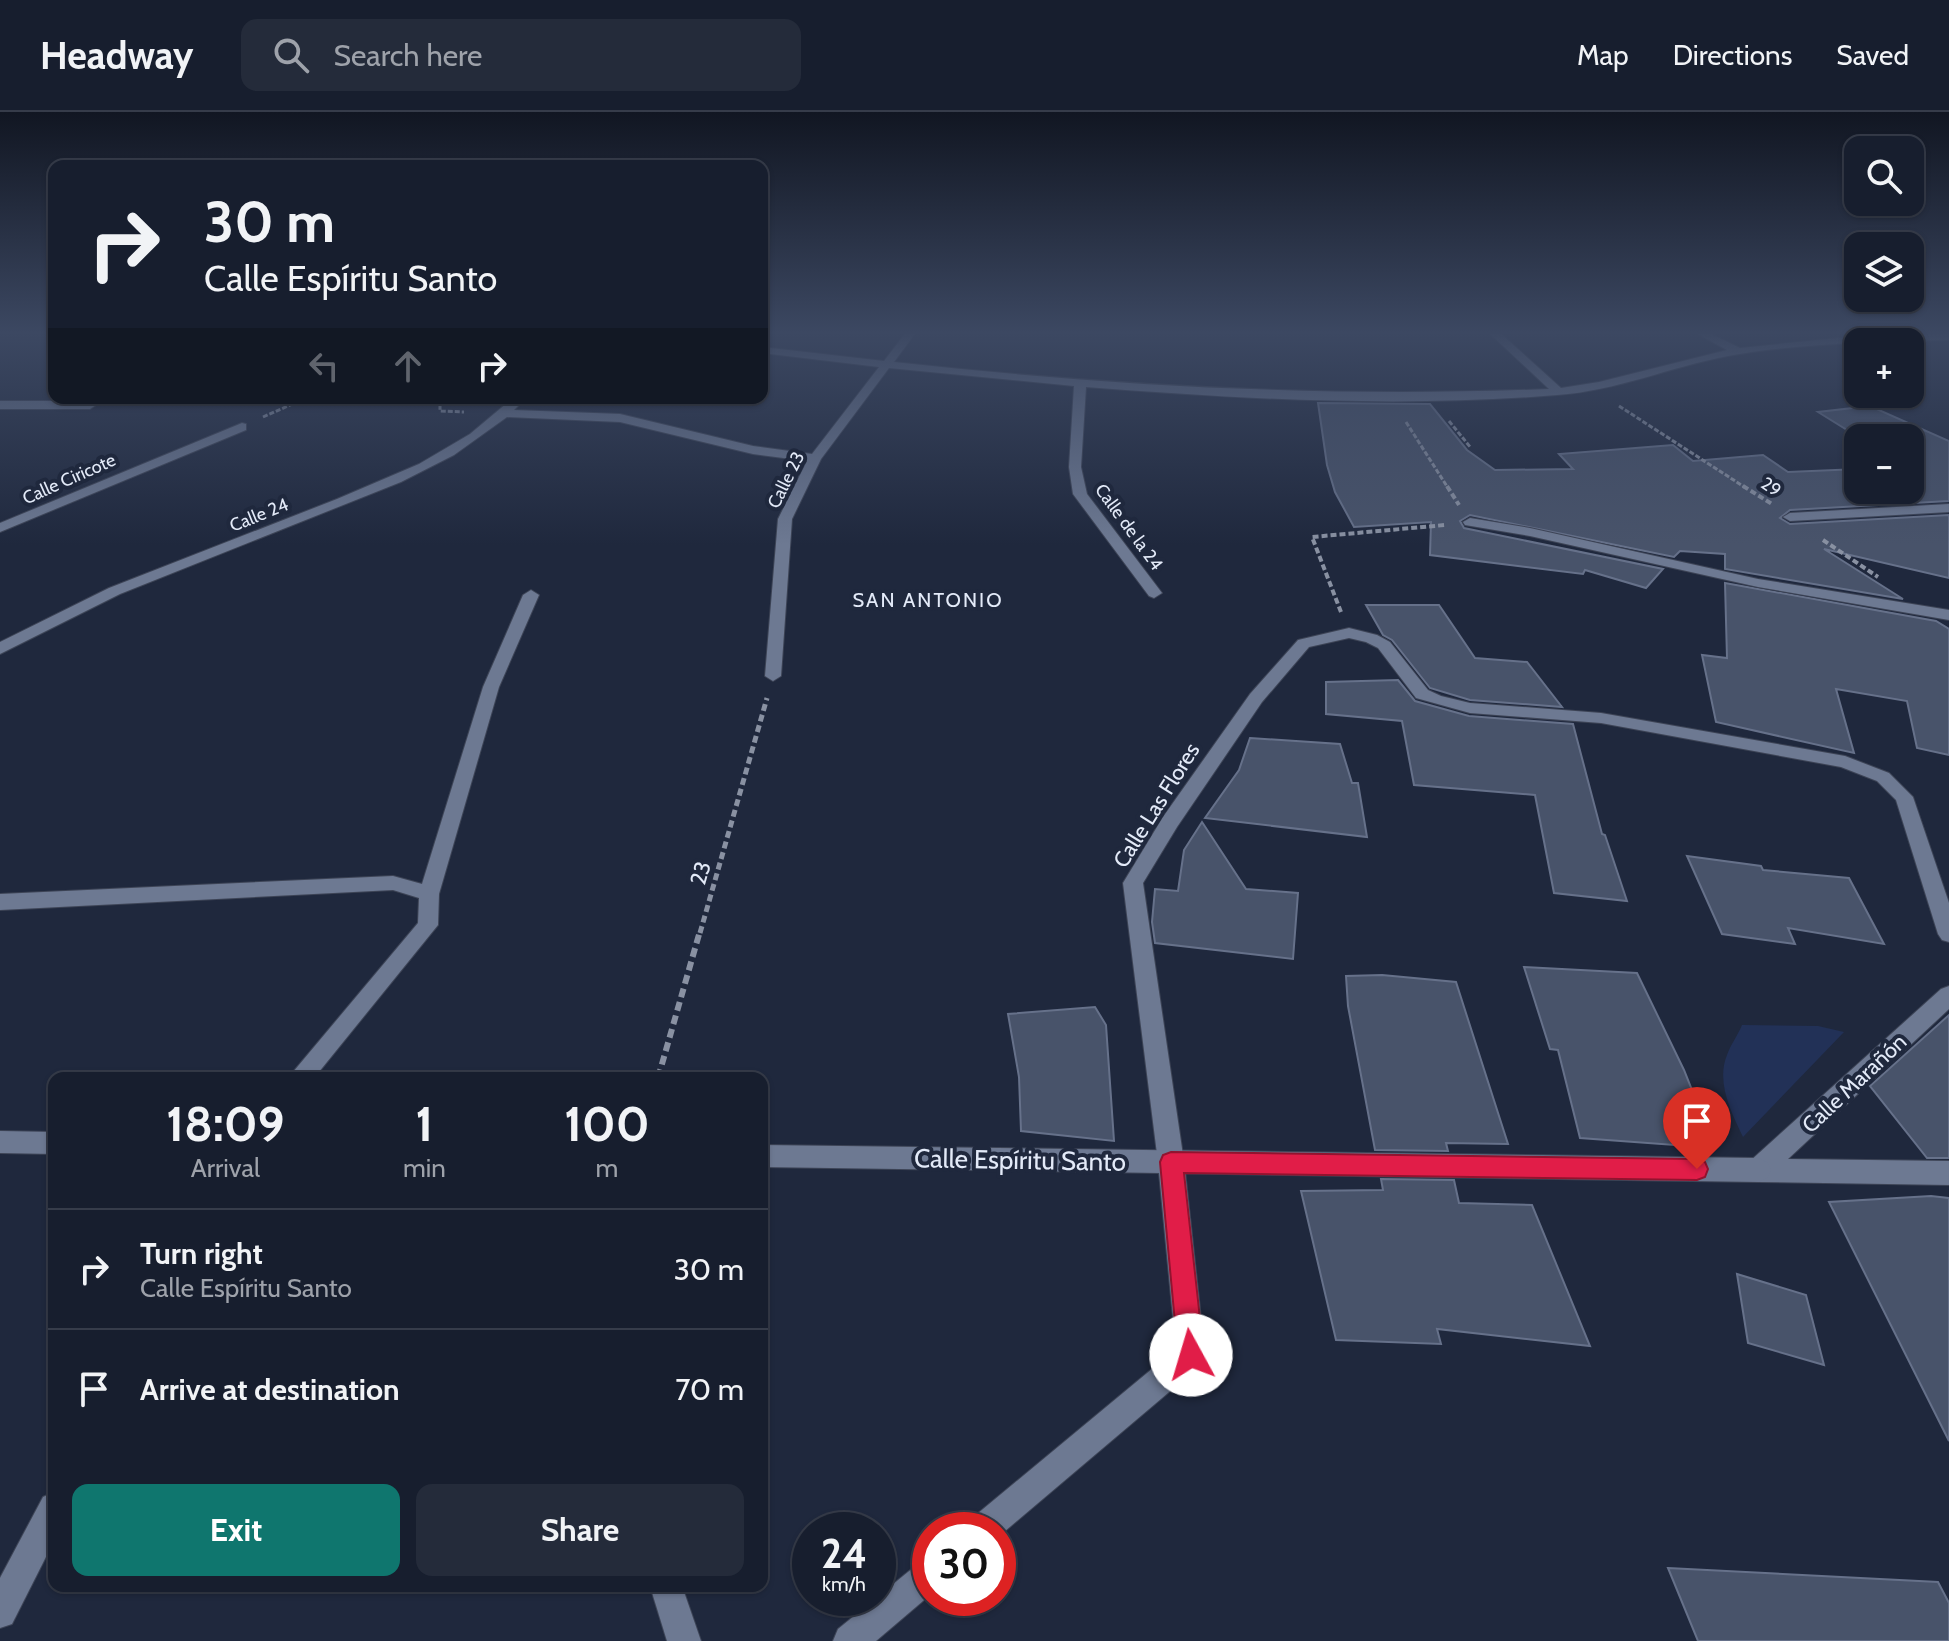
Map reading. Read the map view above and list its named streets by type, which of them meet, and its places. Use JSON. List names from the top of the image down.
{
  "streets": {
    "street": [
      "Calle Ciricote",
      "Calle 23",
      "Calle 24",
      "Calle de la 24",
      "Calle Las Flores",
      "Calle Marañón",
      "Calle Espíritu Santo"
    ],
    "path": ["29", "23"]
  },
  "crossings": [
    ["Calle 23", "23"],
    ["Calle Las Flores", "Calle Espíritu Santo"],
    ["Calle Marañón", "Calle Espíritu Santo"]
  ],
  "districts": ["SAN ANTONIO"],
  "page": {
    "header": "Headway",
    "search": "Search here",
    "nav": ["Map", "Directions", "Saved"],
    "map_buttons": ["+", "−"],
    "turn": ["30 m", "Calle Espíritu Santo"],
    "eta": [
      "18:09",
      "Arrival",
      "1",
      "min",
      "100",
      "m"
    ],
    "list": [
      {
        "name": "Turn right",
        "note": "Calle Espíritu Santo",
        "value": "30 m"
      },
      {
        "name": "Arrive at destination",
        "value": "70 m"
      }
    ],
    "buttons": ["Exit", "Share"],
    "speed": "24 km/h",
    "limit": "30"
  }
}
